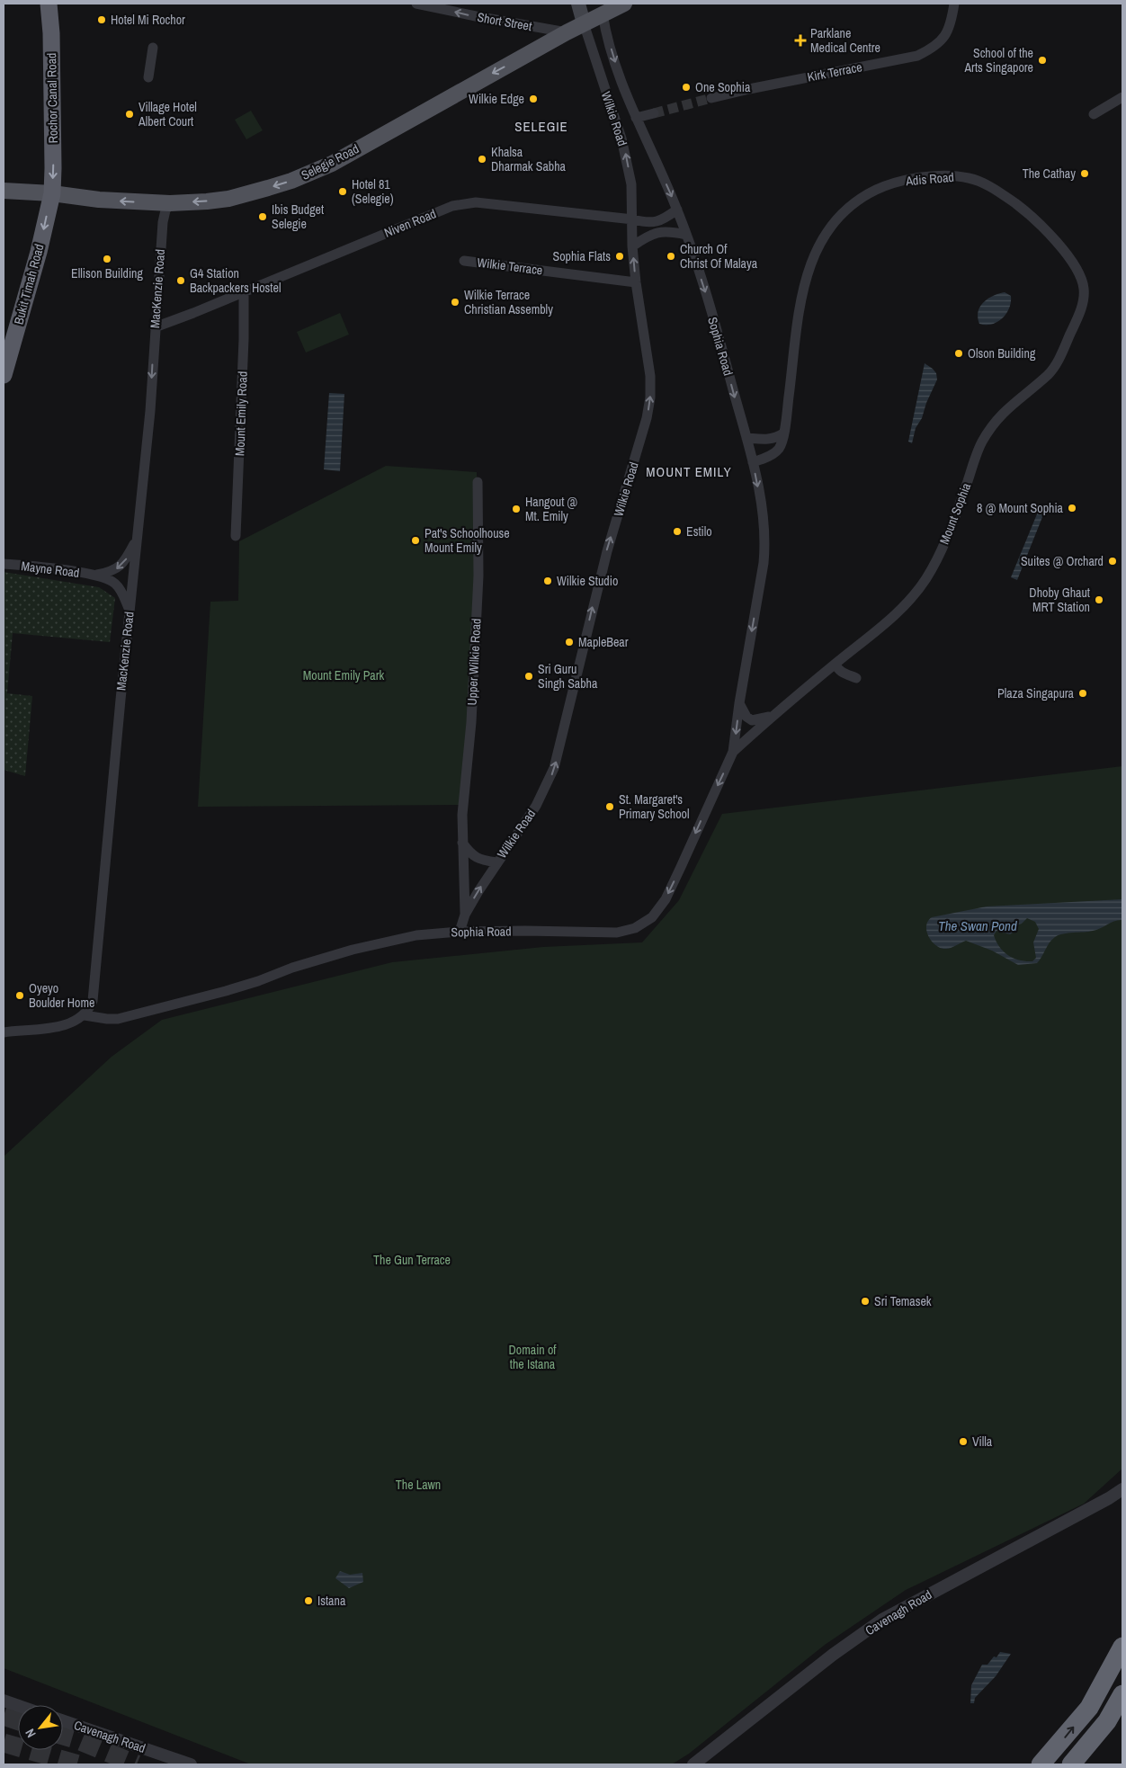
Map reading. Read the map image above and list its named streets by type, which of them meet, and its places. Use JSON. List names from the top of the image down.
{
  "streets": {
    "highway": ["Rochor Canal Road", "Bukit Timah Road"],
    "main road": ["Selegie Road"],
    "street": [
      "Short Street",
      "Kirk Terrace",
      "Wilkie Road",
      "Adis Road",
      "Niven Road",
      "Wilkie Terrace",
      "MacKenzie Road",
      "Sophia Road",
      "Mount Emily Road",
      "Mount Sophia",
      "Mayne Road",
      "Upper Wilkie Road",
      "Cavenagh Road"
    ]
  },
  "crossings": [
    ["Short Street", "Selegie Road"],
    ["Rochor Canal Road", "Selegie Road"],
    ["Rochor Canal Road", "Bukit Timah Road"],
    ["Wilkie Road", "Selegie Road"],
    ["Wilkie Road", "Niven Road"],
    ["Wilkie Road", "Wilkie Terrace"],
    ["Wilkie Road", "Sophia Road"],
    ["Wilkie Road", "Upper Wilkie Road"],
    ["Selegie Road", "Bukit Timah Road"],
    ["Selegie Road", "MacKenzie Road"],
    ["Selegie Road", "Sophia Road"],
    ["Adis Road", "Sophia Road"],
    ["Adis Road", "Mount Sophia"],
    ["Niven Road", "MacKenzie Road"],
    ["Niven Road", "Sophia Road"],
    ["Niven Road", "Mount Emily Road"],
    ["MacKenzie Road", "Sophia Road"],
    ["MacKenzie Road", "Mayne Road"],
    ["Sophia Road", "Mount Sophia"]
  ],
  "one_way": [
    "Short Street",
    "Rochor Canal Road",
    "Wilkie Road",
    "Selegie Road",
    "Bukit Timah Road",
    "Sophia Road"
  ],
  "districts": ["SELEGIE", "MOUNT EMILY"],
  "water": ["The Swan Pond"],
  "parks": [
    "Mount Emily Park",
    "The Gun Terrace",
    "Domain of the Istana",
    "The Lawn"
  ],
  "places": {
    "other": [
      "Hotel Mi Rochor",
      "School of the Arts Singapore",
      "One Sophia",
      "Wilkie Edge",
      "Village Hotel Albert Court",
      "Khalsa Dharmak Sabha",
      "The Cathay",
      "Hotel 81 (Selegie)",
      "Ibis Budget Selegie",
      "Sophia Flats",
      "Church Of Christ Of Malaya",
      "Ellison Building",
      "G4 Station Backpackers Hostel",
      "Wilkie Terrace Christian Assembly",
      "Olson Building",
      "8 @ Mount Sophia",
      "Hangout @ Mt. Emily",
      "Estilo",
      "Pat's Schoolhouse Mount Emily",
      "Suites @ Orchard",
      "Wilkie Studio",
      "Dhoby Ghaut MRT Station",
      "MapleBear",
      "Sri Guru Singh Sabha",
      "Plaza Singapura",
      "St. Margaret's Primary School",
      "Oyeyo Boulder Home",
      "Sri Temasek",
      "Villa",
      "Istana"
    ],
    "health": ["Parklane Medical Centre"]
  },
  "north": "bottom left"
}
